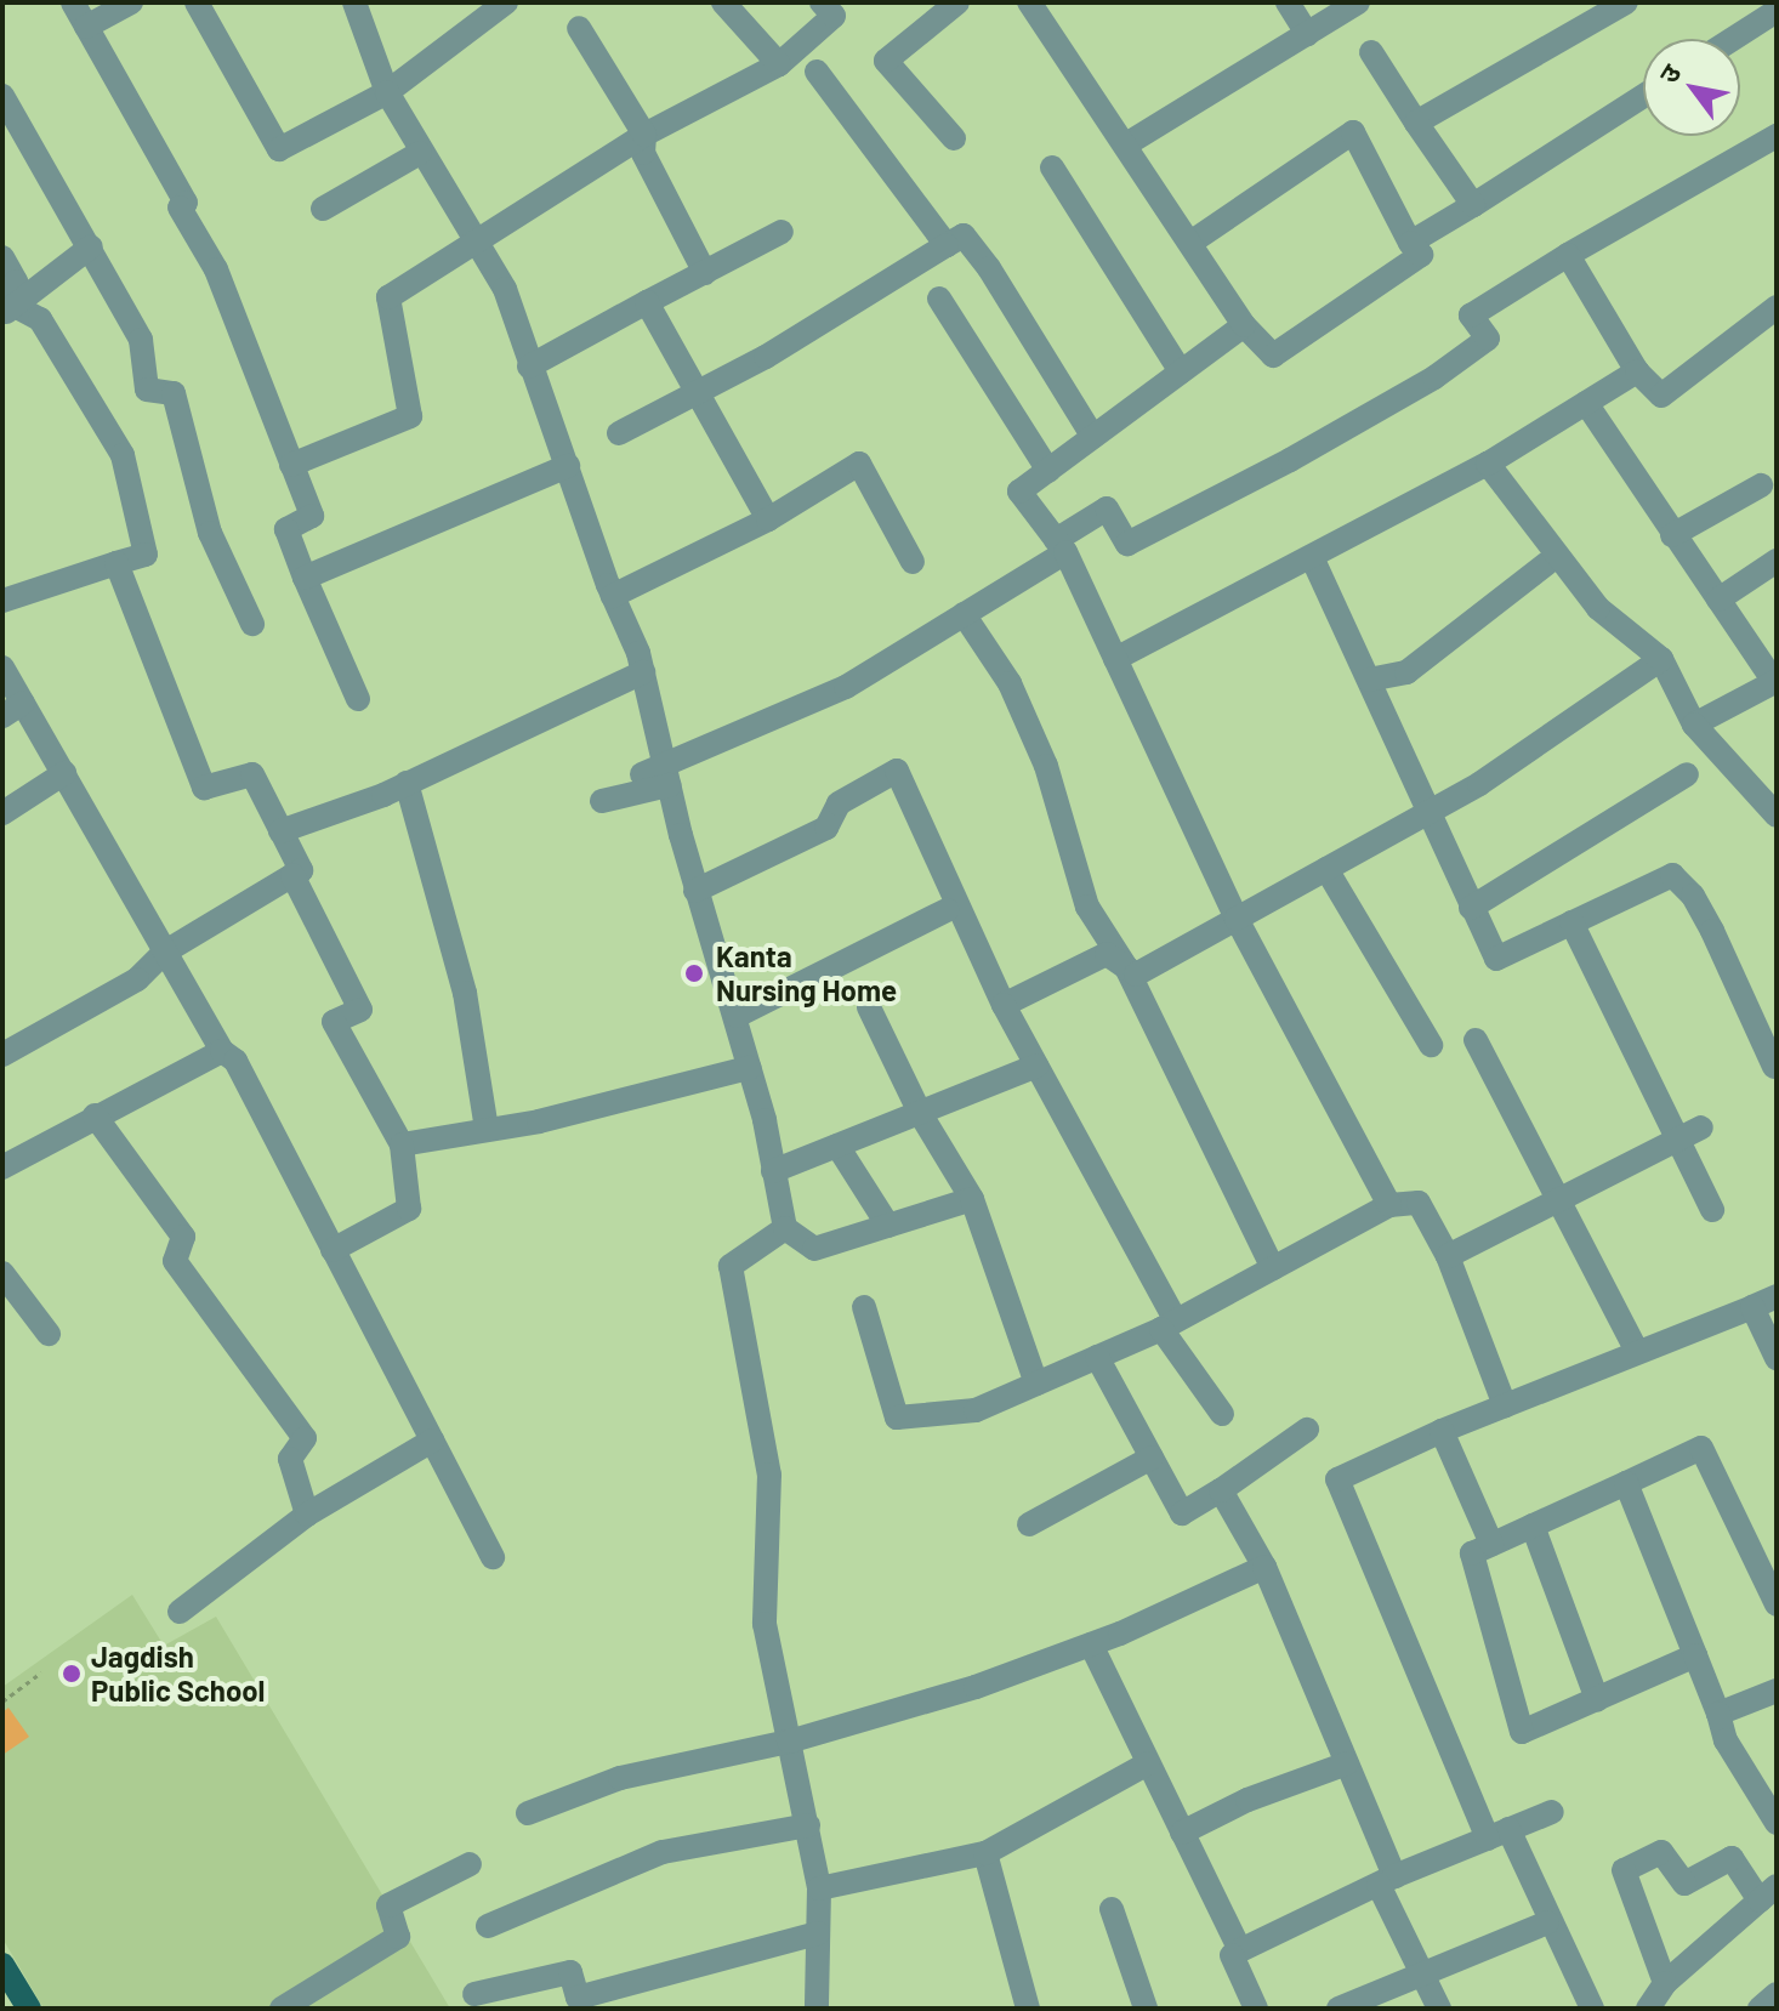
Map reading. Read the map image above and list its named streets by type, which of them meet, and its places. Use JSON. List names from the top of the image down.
{
  "places": ["Kanta Nursing Home", "Jagdish Public School"],
  "north": "top left"
}
